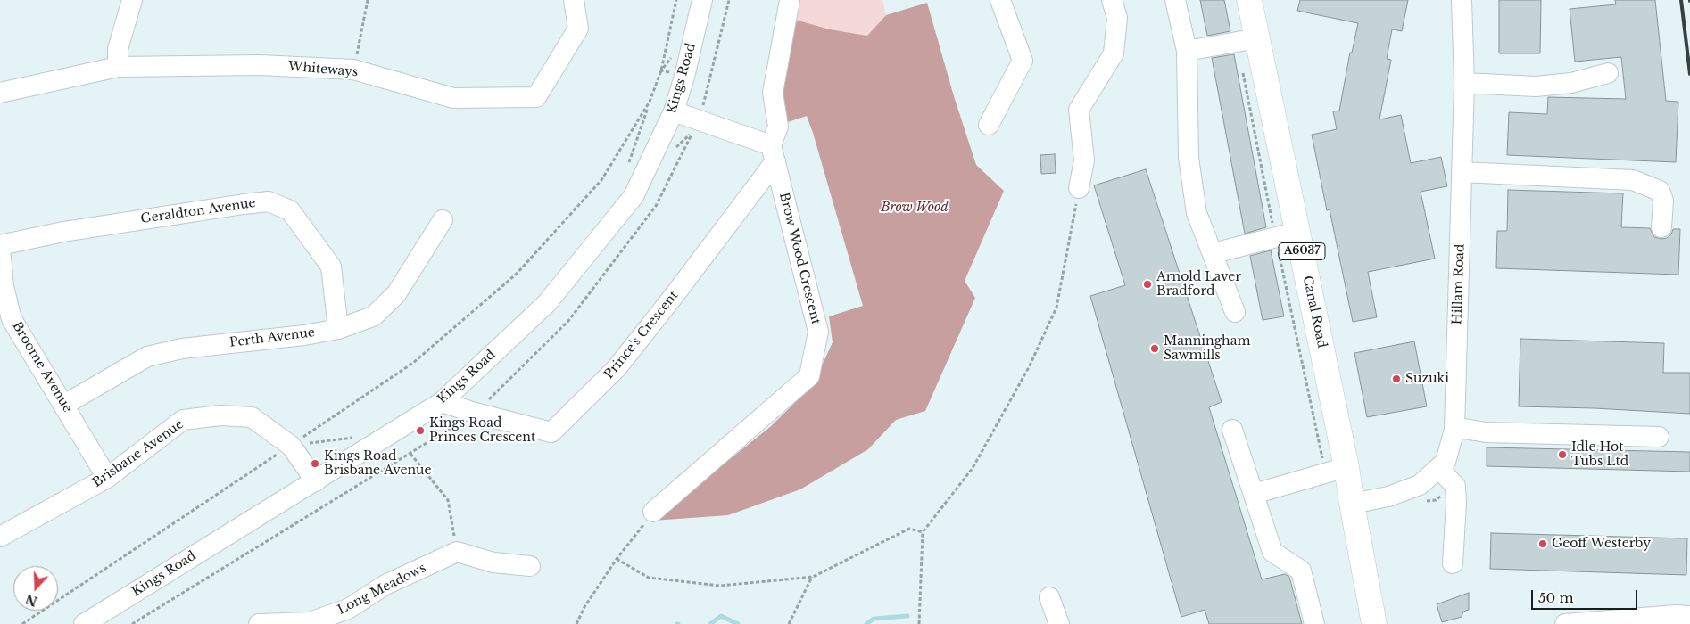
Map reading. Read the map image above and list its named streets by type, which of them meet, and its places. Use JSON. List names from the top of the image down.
{
  "streets": {
    "main road": ["A6037", "Canal Road"],
    "street": [
      "Whiteways",
      "Kings Road",
      "Geraldton Avenue",
      "Brow Wood Crescent",
      "Hillam Road",
      "Prince's Crescent",
      "Perth Avenue",
      "Broome Avenue",
      "Brisbane Avenue",
      "Long Meadows"
    ]
  },
  "crossings": [
    ["Kings Road", "Prince's Crescent"],
    ["Kings Road", "Brisbane Avenue"],
    ["Geraldton Avenue", "Perth Avenue"],
    ["Geraldton Avenue", "Broome Avenue"],
    ["Brow Wood Crescent", "Prince's Crescent"],
    ["Hillam Road", "Canal Road"],
    ["Perth Avenue", "Broome Avenue"],
    ["Broome Avenue", "Brisbane Avenue"]
  ],
  "parks": ["Brow Wood"],
  "places": [
    "Arnold Laver Bradford",
    "Manningham Sawmills",
    "Suzuki",
    "Kings Road Princes Crescent",
    "Idle Hot Tubs Ltd",
    "Kings Road Brisbane Avenue",
    "Geoff Westerby"
  ],
  "scale_bar": "50 m",
  "north": "bottom"
}
